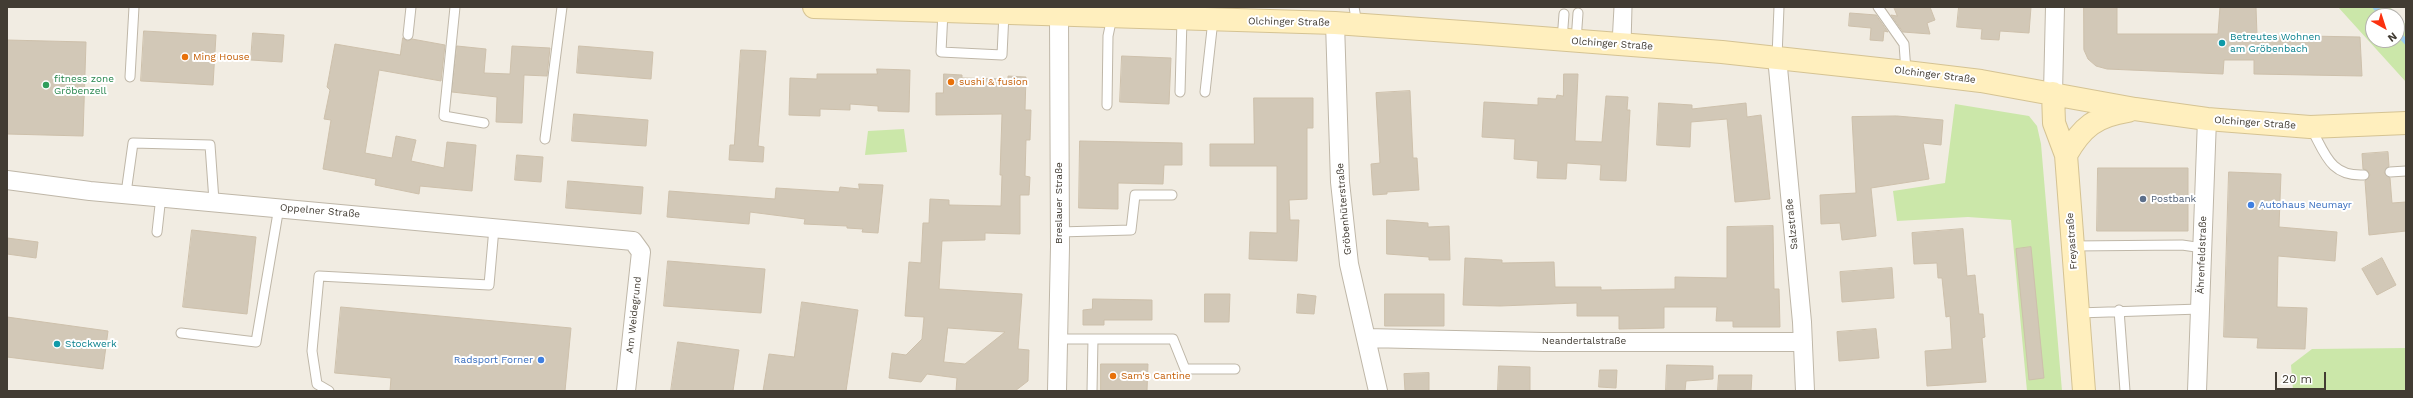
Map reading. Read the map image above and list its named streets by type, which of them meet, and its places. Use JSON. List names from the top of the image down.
{
  "streets": {
    "main road": ["Olchinger Straße", "Freyastraße"],
    "street": [
      "Breslauer Straße",
      "Gröbenhüterstraße",
      "Oppelner Straße",
      "Salzstraße",
      "Ährenfeldstraße",
      "Am Weidegrund",
      "Neandertalstraße"
    ]
  },
  "crossings": [
    ["Olchinger Straße", "Breslauer Straße"],
    ["Olchinger Straße", "Gröbenhüterstraße"],
    ["Olchinger Straße", "Salzstraße"],
    ["Olchinger Straße", "Freyastraße"],
    ["Olchinger Straße", "Ährenfeldstraße"],
    ["Gröbenhüterstraße", "Neandertalstraße"],
    ["Oppelner Straße", "Am Weidegrund"],
    ["Salzstraße", "Neandertalstraße"]
  ],
  "places": [
    "Betreutes Wohnen am Gröbenbach",
    "Ming House",
    "sushi & fusion",
    "fitness zone Gröbenzell",
    "Postbank",
    "Autohaus Neumayr",
    "Stockwerk",
    "Radsport Forner",
    "Sam's Cantine"
  ],
  "scale_bar": "20 m",
  "north": "bottom right"
}
